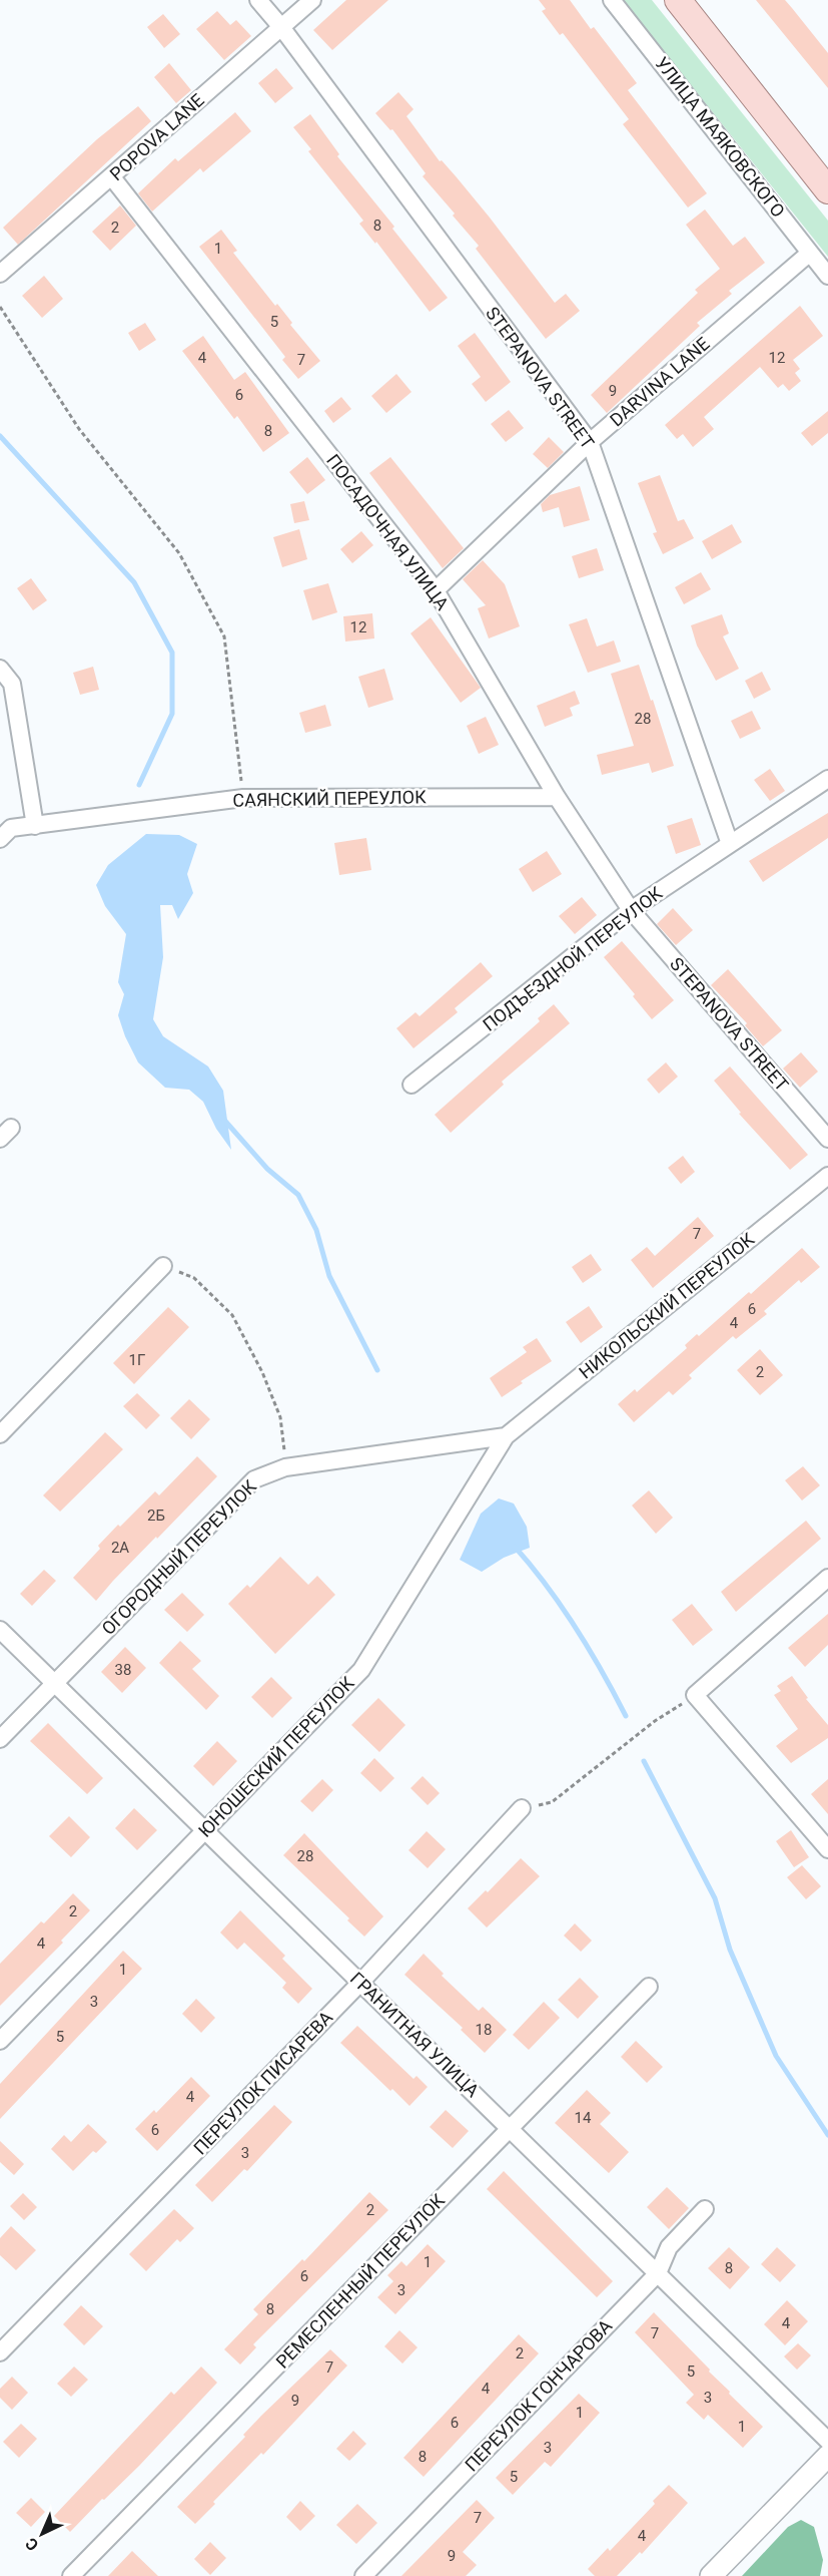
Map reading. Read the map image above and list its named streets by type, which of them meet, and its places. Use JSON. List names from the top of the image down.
{
  "streets": {
    "street": [
      "POPOVA LANE",
      "УЛИЦА МАЯКОВСКОГО",
      "STEPANOVA STREET",
      "DARVINA LANE",
      "ПОСАДОЧНАЯ УЛИЦА",
      "САЯНСКИЙ ПЕРЕУЛОК",
      "ПОДЪЕЗДНОЙ ПЕРЕУЛОК",
      "НИКОЛЬСКИЙ ПЕРЕУЛОК",
      "ОГОРОДНЫЙ ПЕРЕУЛОК",
      "ЮНОШЕСКИЙ ПЕРЕУЛОК",
      "ГРАНИТНАЯ УЛИЦА",
      "ПЕРЕУЛОК ПИСАРЕВА",
      "РЕМЕСЛЕННЫЙ ПЕРЕУЛОК",
      "ПЕРЕУЛОК ГОНЧАРОВА"
    ]
  },
  "crossings": [
    ["POPOVA LANE", "STEPANOVA STREET"],
    ["POPOVA LANE", "ПОСАДОЧНАЯ УЛИЦА"],
    ["УЛИЦА МАЯКОВСКОГО", "DARVINA LANE"],
    ["STEPANOVA STREET", "DARVINA LANE"],
    ["STEPANOVA STREET", "ПОСАДОЧНАЯ УЛИЦА"],
    ["STEPANOVA STREET", "ПОДЪЕЗДНОЙ ПЕРЕУЛОК"],
    ["DARVINA LANE", "ПОСАДОЧНАЯ УЛИЦА"],
    ["ПОСАДОЧНАЯ УЛИЦА", "САЯНСКИЙ ПЕРЕУЛОК"],
    ["ПОСАДОЧНАЯ УЛИЦА", "ПОДЪЕЗДНОЙ ПЕРЕУЛОК"],
    ["НИКОЛЬСКИЙ ПЕРЕУЛОК", "ОГОРОДНЫЙ ПЕРЕУЛОК"],
    ["НИКОЛЬСКИЙ ПЕРЕУЛОК", "ЮНОШЕСКИЙ ПЕРЕУЛОК"],
    ["ОГОРОДНЫЙ ПЕРЕУЛОК", "ЮНОШЕСКИЙ ПЕРЕУЛОК"],
    ["ОГОРОДНЫЙ ПЕРЕУЛОК", "ГРАНИТНАЯ УЛИЦА"],
    ["ЮНОШЕСКИЙ ПЕРЕУЛОК", "ГРАНИТНАЯ УЛИЦА"],
    ["ГРАНИТНАЯ УЛИЦА", "ПЕРЕУЛОК ПИСАРЕВА"],
    ["ГРАНИТНАЯ УЛИЦА", "РЕМЕСЛЕННЫЙ ПЕРЕУЛОК"],
    ["ГРАНИТНАЯ УЛИЦА", "ПЕРЕУЛОК ГОНЧАРОВА"]
  ],
  "house_numbers": [
    "8",
    "2",
    "1",
    "5",
    "4",
    "12",
    "7",
    "9",
    "6",
    "8",
    "12",
    "28",
    "7",
    "6",
    "4",
    "1Г",
    "2",
    "2Б",
    "2А",
    "38",
    "28",
    "2",
    "4",
    "1",
    "3",
    "18",
    "5",
    "4",
    "14",
    "6",
    "3",
    "2",
    "1",
    "8",
    "6",
    "3",
    "8",
    "4",
    "7",
    "2",
    "7",
    "5",
    "4",
    "3",
    "9",
    "1",
    "6",
    "1",
    "3",
    "8",
    "5",
    "7",
    "4",
    "9"
  ],
  "north": "bottom left"
}
